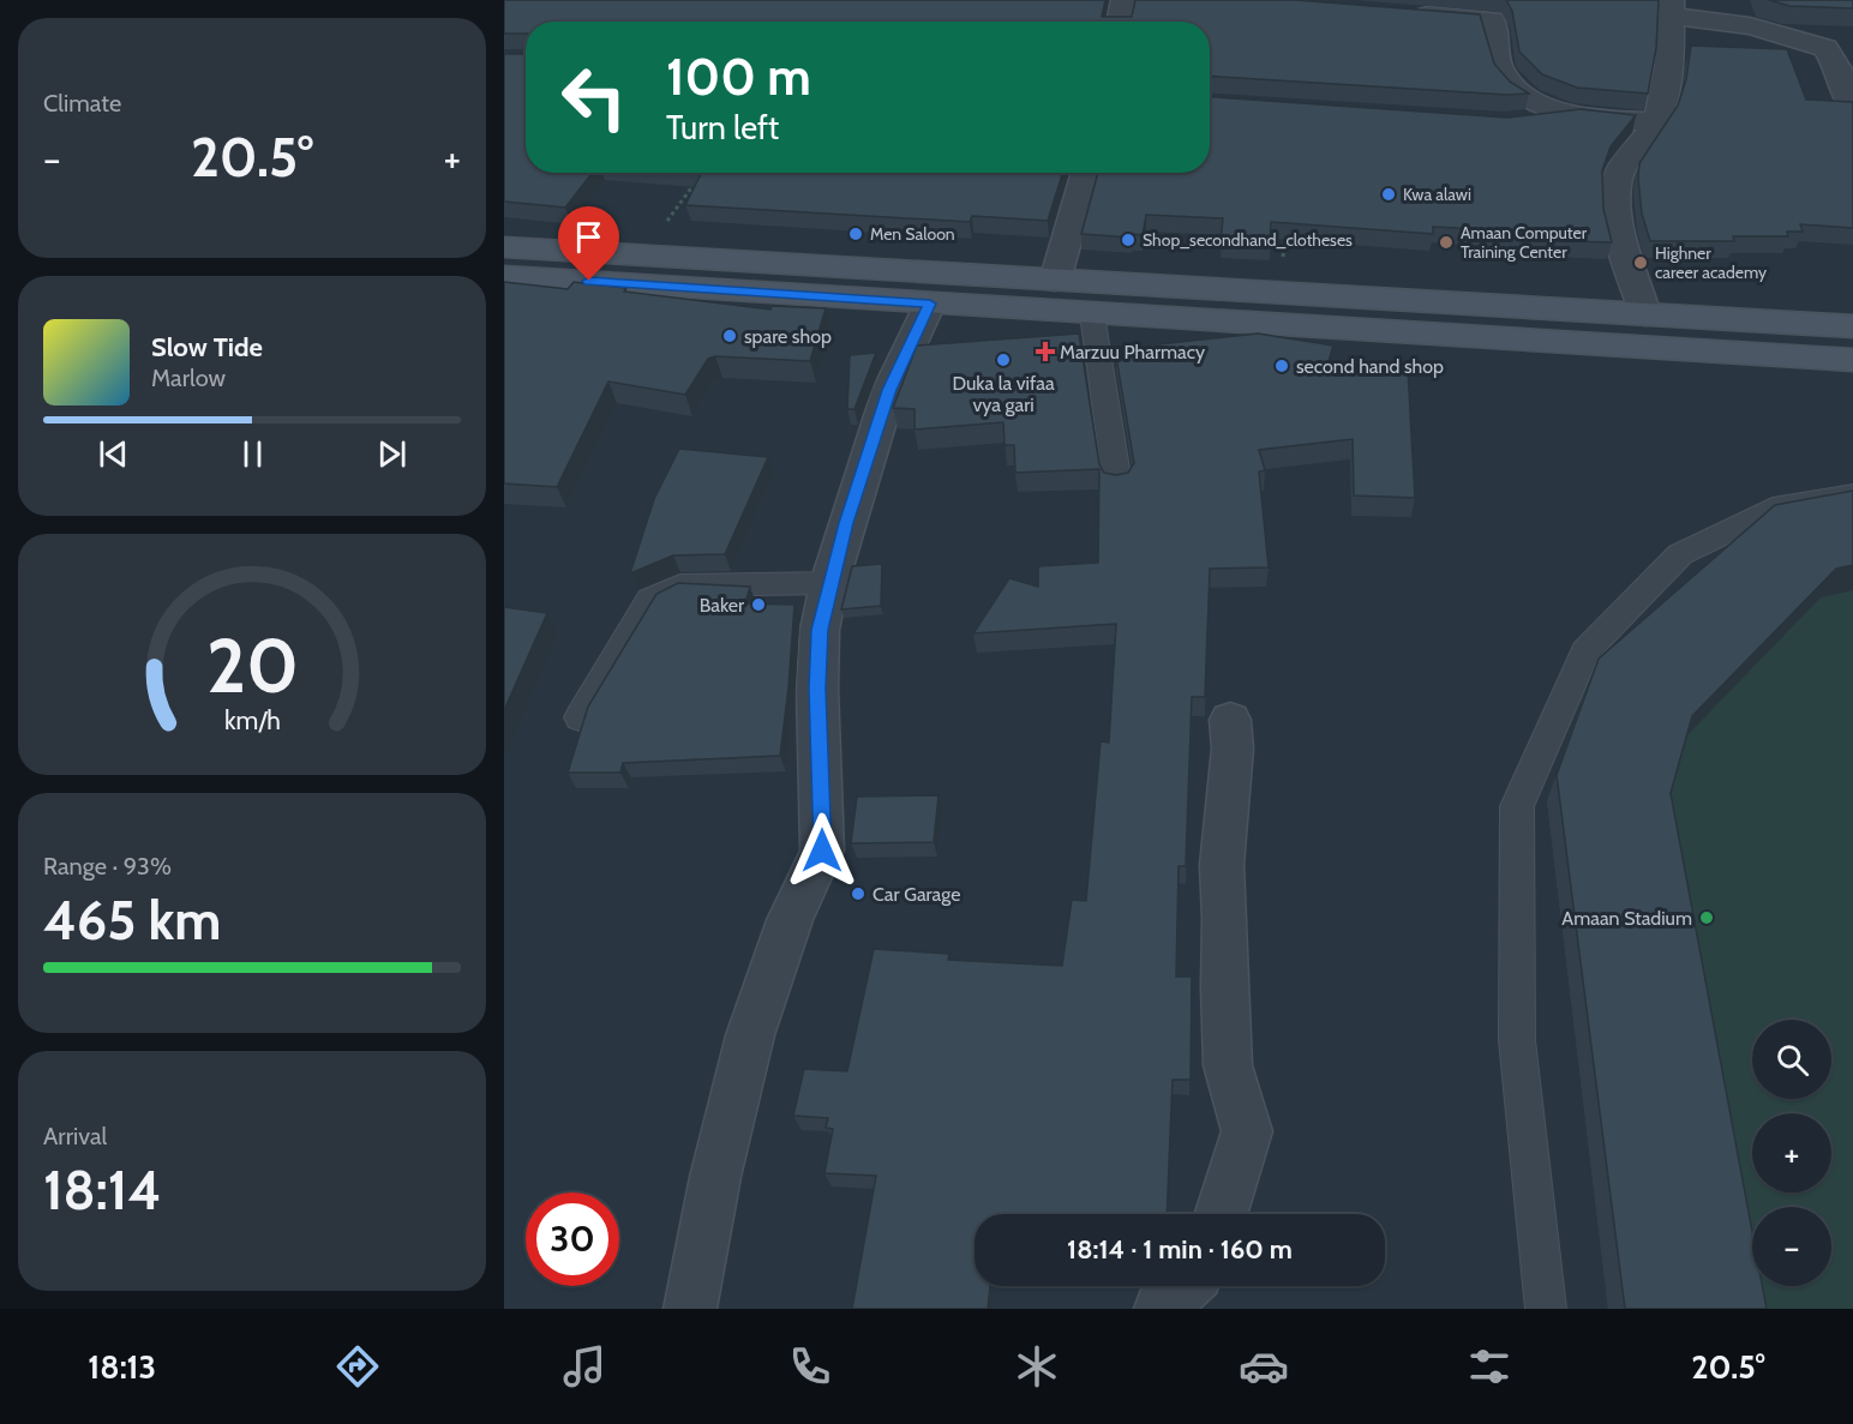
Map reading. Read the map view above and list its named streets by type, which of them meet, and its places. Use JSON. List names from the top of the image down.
{
  "places": {
    "other": [
      "Kwa alawi",
      "Men Saloon",
      "Shop_secondhand_clotheses",
      "Amaan Computer Training Center",
      "Highner career academy",
      "spare shop",
      "Duka la vifaa vya gari",
      "second hand shop",
      "Baker",
      "Car Garage",
      "Amaan Stadium"
    ],
    "health": ["Marzuu Pharmacy"]
  },
  "page": {
    "tile": [
      "Climate",
      ["Range · 93%", "465 km"],
      ["Arrival", "18:14"]
    ],
    "turn": ["100 m", "Turn left"],
    "heat": ["−", "20.5°", "+"],
    "song": ["Slow Tide", "Marlow"],
    "map_buttons": ["+", "−"],
    "limit": "30",
    "trip": "18:14 · 1 min · 160 m",
    "tabs": ["18:13", "20.5°"],
    "gauge": ["20", "km/h"]
  }
}
